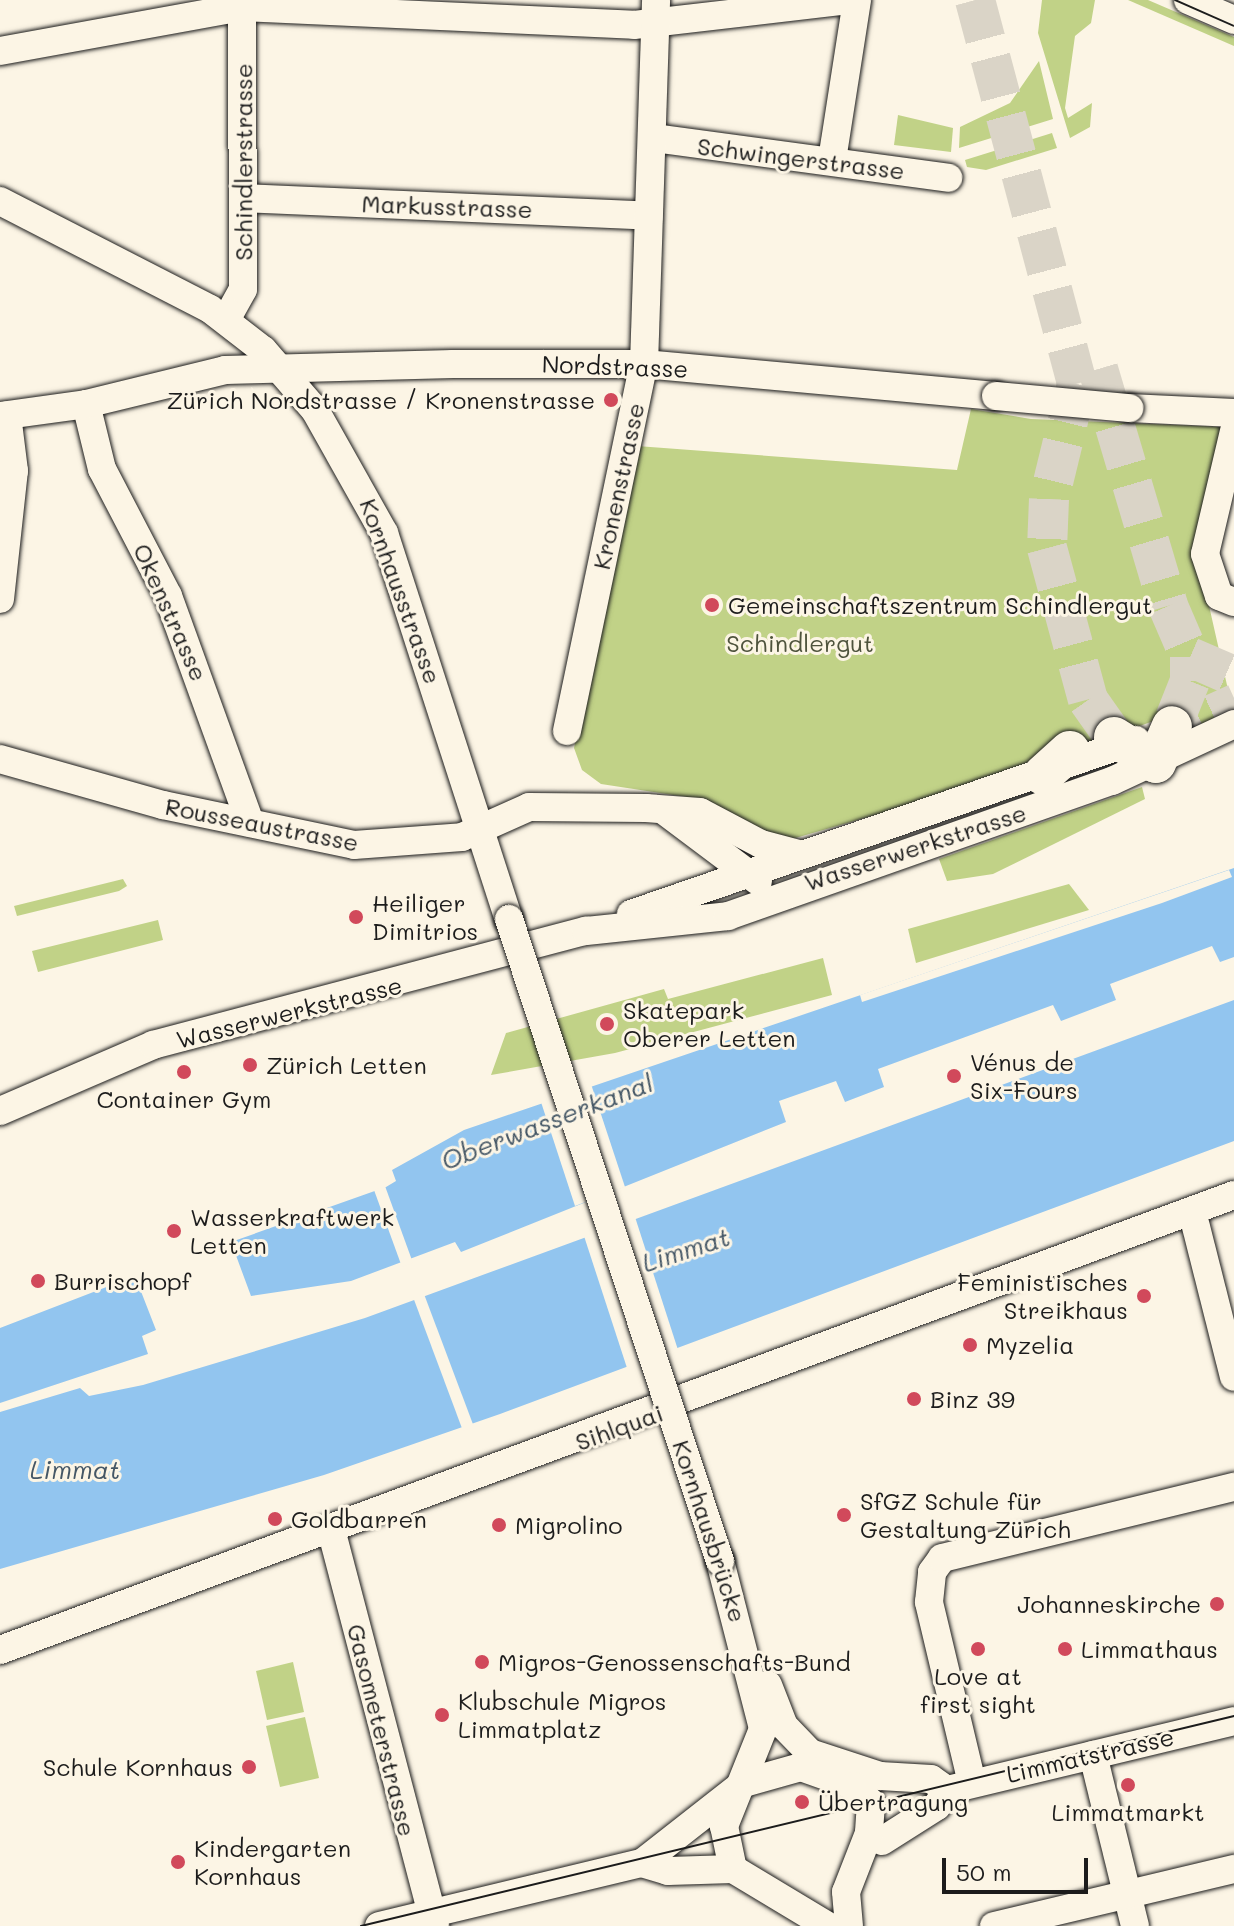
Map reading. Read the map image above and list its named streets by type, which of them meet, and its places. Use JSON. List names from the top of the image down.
{
  "streets": {
    "street": [
      "Schwingerstrasse",
      "Schindlerstrasse",
      "Markusstrasse",
      "Nordstrasse",
      "Kronenstrasse",
      "Kornhausstrasse",
      "Okenstrasse",
      "Rousseaustrasse",
      "Wasserwerkstrasse",
      "Sihlquai",
      "Kornhausbrücke",
      "Gasometerstrasse",
      "Limmatstrasse"
    ]
  },
  "crossings": [
    ["Schwingerstrasse", "Kronenstrasse"],
    ["Schindlerstrasse", "Markusstrasse"],
    ["Schindlerstrasse", "Kornhausstrasse"],
    ["Markusstrasse", "Kronenstrasse"],
    ["Nordstrasse", "Kronenstrasse"],
    ["Nordstrasse", "Kornhausstrasse"],
    ["Nordstrasse", "Okenstrasse"],
    ["Kornhausstrasse", "Rousseaustrasse"],
    ["Kornhausstrasse", "Kornhausbrücke"],
    ["Okenstrasse", "Rousseaustrasse"],
    ["Rousseaustrasse", "Wasserwerkstrasse"],
    ["Sihlquai", "Gasometerstrasse"]
  ],
  "water": ["Oberwasserkanal", "Limmat"],
  "parks": ["Schindlergut"],
  "places": [
    "Zürich Nordstrasse / Kronenstrasse",
    "Gemeinschaftszentrum Schindlergut",
    "Heiliger Dimitrios",
    "Skatepark Oberer Letten",
    "Zürich Letten",
    "Container Gym",
    "Vénus de Six-Fours",
    "Wasserkraftwerk Letten",
    "Burrischopf",
    "Feministisches Streikhaus",
    "Myzelia",
    "Binz 39",
    "SfGZ Schule für Gestaltung Zürich",
    "Goldbarren",
    "Migrolino",
    "Johanneskirche",
    "Love at first sight",
    "Limmathaus",
    "Migros-Genossenschafts-Bund",
    "Klubschule Migros Limmatplatz",
    "Schule Kornhaus",
    "Limmatmarkt",
    "Übertragung",
    "Kindergarten Kornhaus"
  ],
  "scale_bar": "50 m"
}
